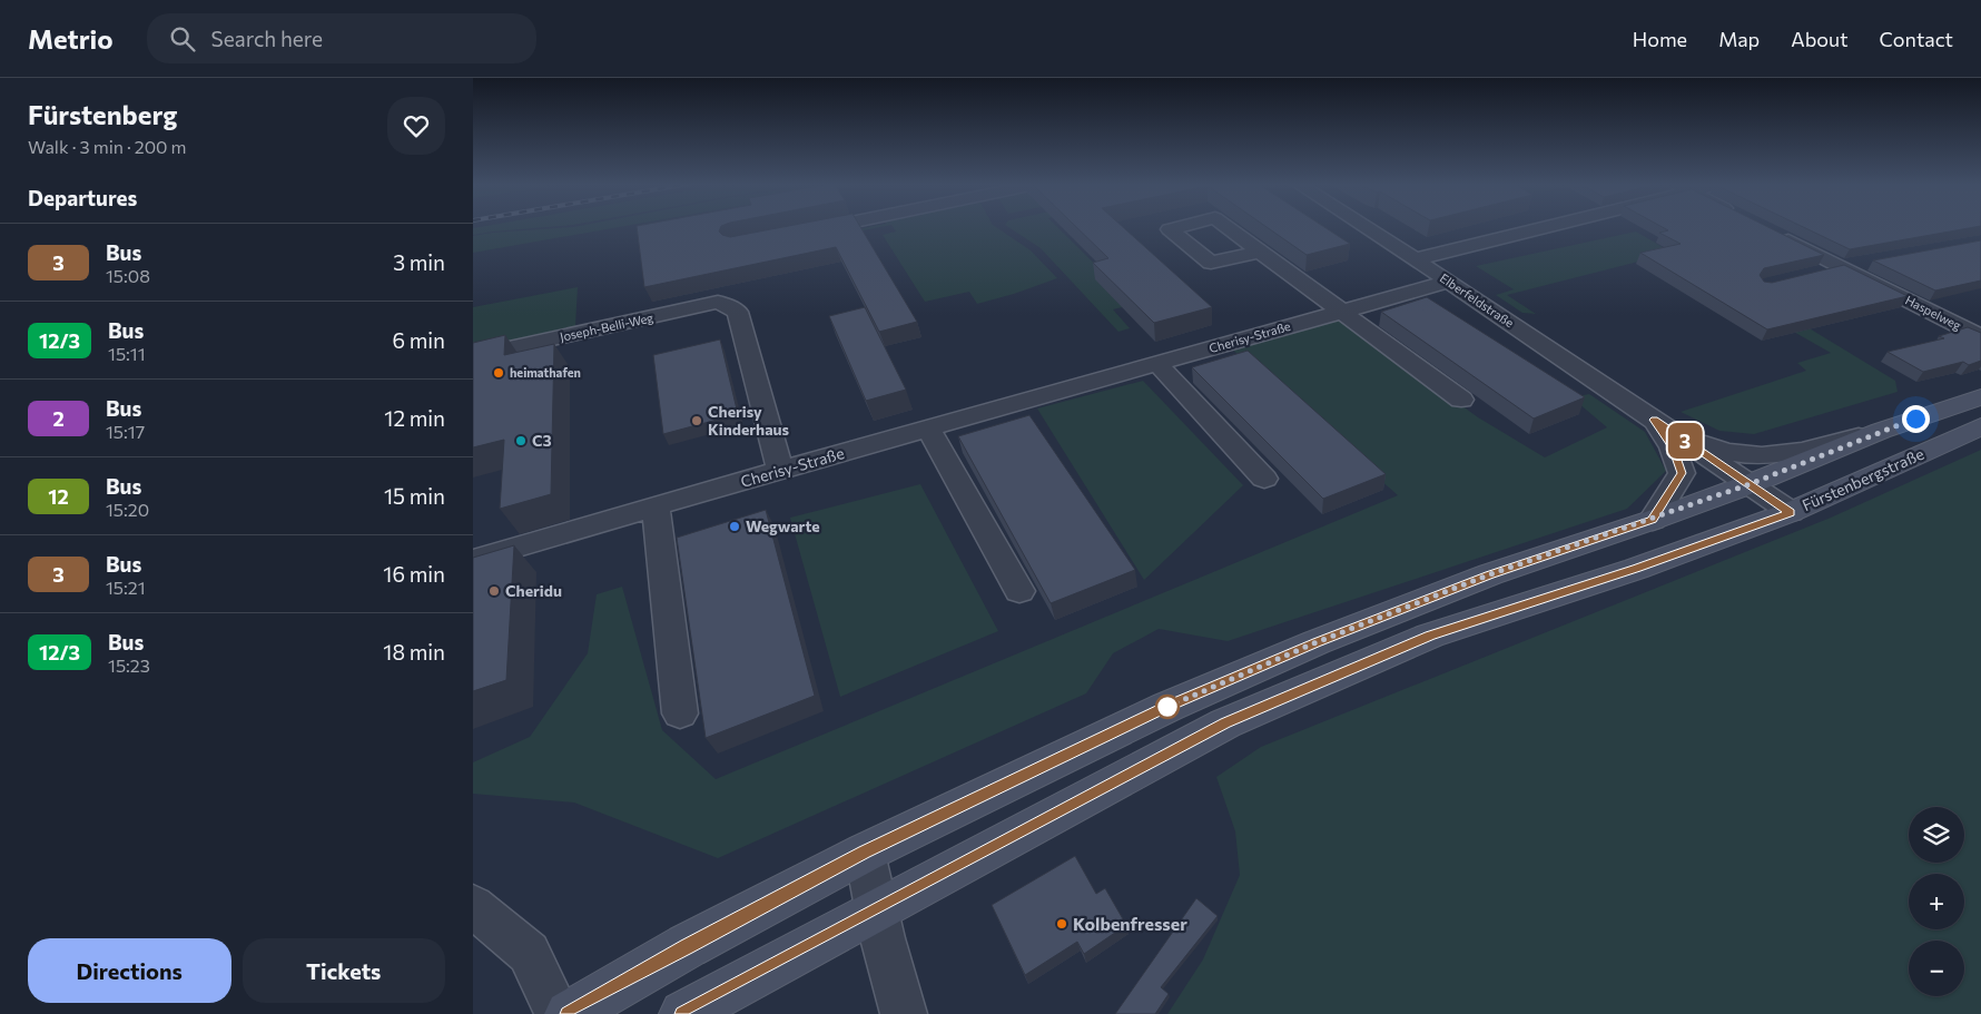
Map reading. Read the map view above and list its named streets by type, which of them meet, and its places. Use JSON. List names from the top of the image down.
{
  "streets": {
    "main road": ["Fürstenbergstraße"],
    "street": [
      "Elberfeldstraße",
      "Haspelweg",
      "Joseph-Belli-Weg",
      "Cherisy-Straße"
    ]
  },
  "crossings": [
    ["Elberfeldstraße", "Cherisy-Straße"],
    ["Elberfeldstraße", "Fürstenbergstraße"],
    ["Joseph-Belli-Weg", "Cherisy-Straße"]
  ],
  "places": [
    "heimathafen",
    "Cherisy Kinderhaus",
    "C3",
    "Wegwarte",
    "Cheridu",
    "Kolbenfresser"
  ],
  "lines": ["bus line 3"],
  "page": {
    "header": "Metrio",
    "search": "Search here",
    "nav": [
      "Home",
      "Map",
      "About",
      "Contact"
    ],
    "heading": [
      ["Fürstenberg", "Walk · 3 min · 200 m"],
      "Departures"
    ],
    "on_map": "3",
    "list": [
      {
        "mark": "3",
        "name": "Bus",
        "note": "15:08",
        "value": "3 min"
      },
      {
        "mark": "12/3",
        "name": "Bus",
        "note": "15:11",
        "value": "6 min"
      },
      {
        "mark": "2",
        "name": "Bus",
        "note": "15:17",
        "value": "12 min"
      },
      {
        "mark": "12",
        "name": "Bus",
        "note": "15:20",
        "value": "15 min"
      },
      {
        "mark": "3",
        "name": "Bus",
        "note": "15:21",
        "value": "16 min"
      },
      {
        "mark": "12/3",
        "name": "Bus",
        "note": "15:23",
        "value": "18 min"
      }
    ],
    "map_buttons": ["+", "−"],
    "buttons": ["Directions", "Tickets"]
  }
}
